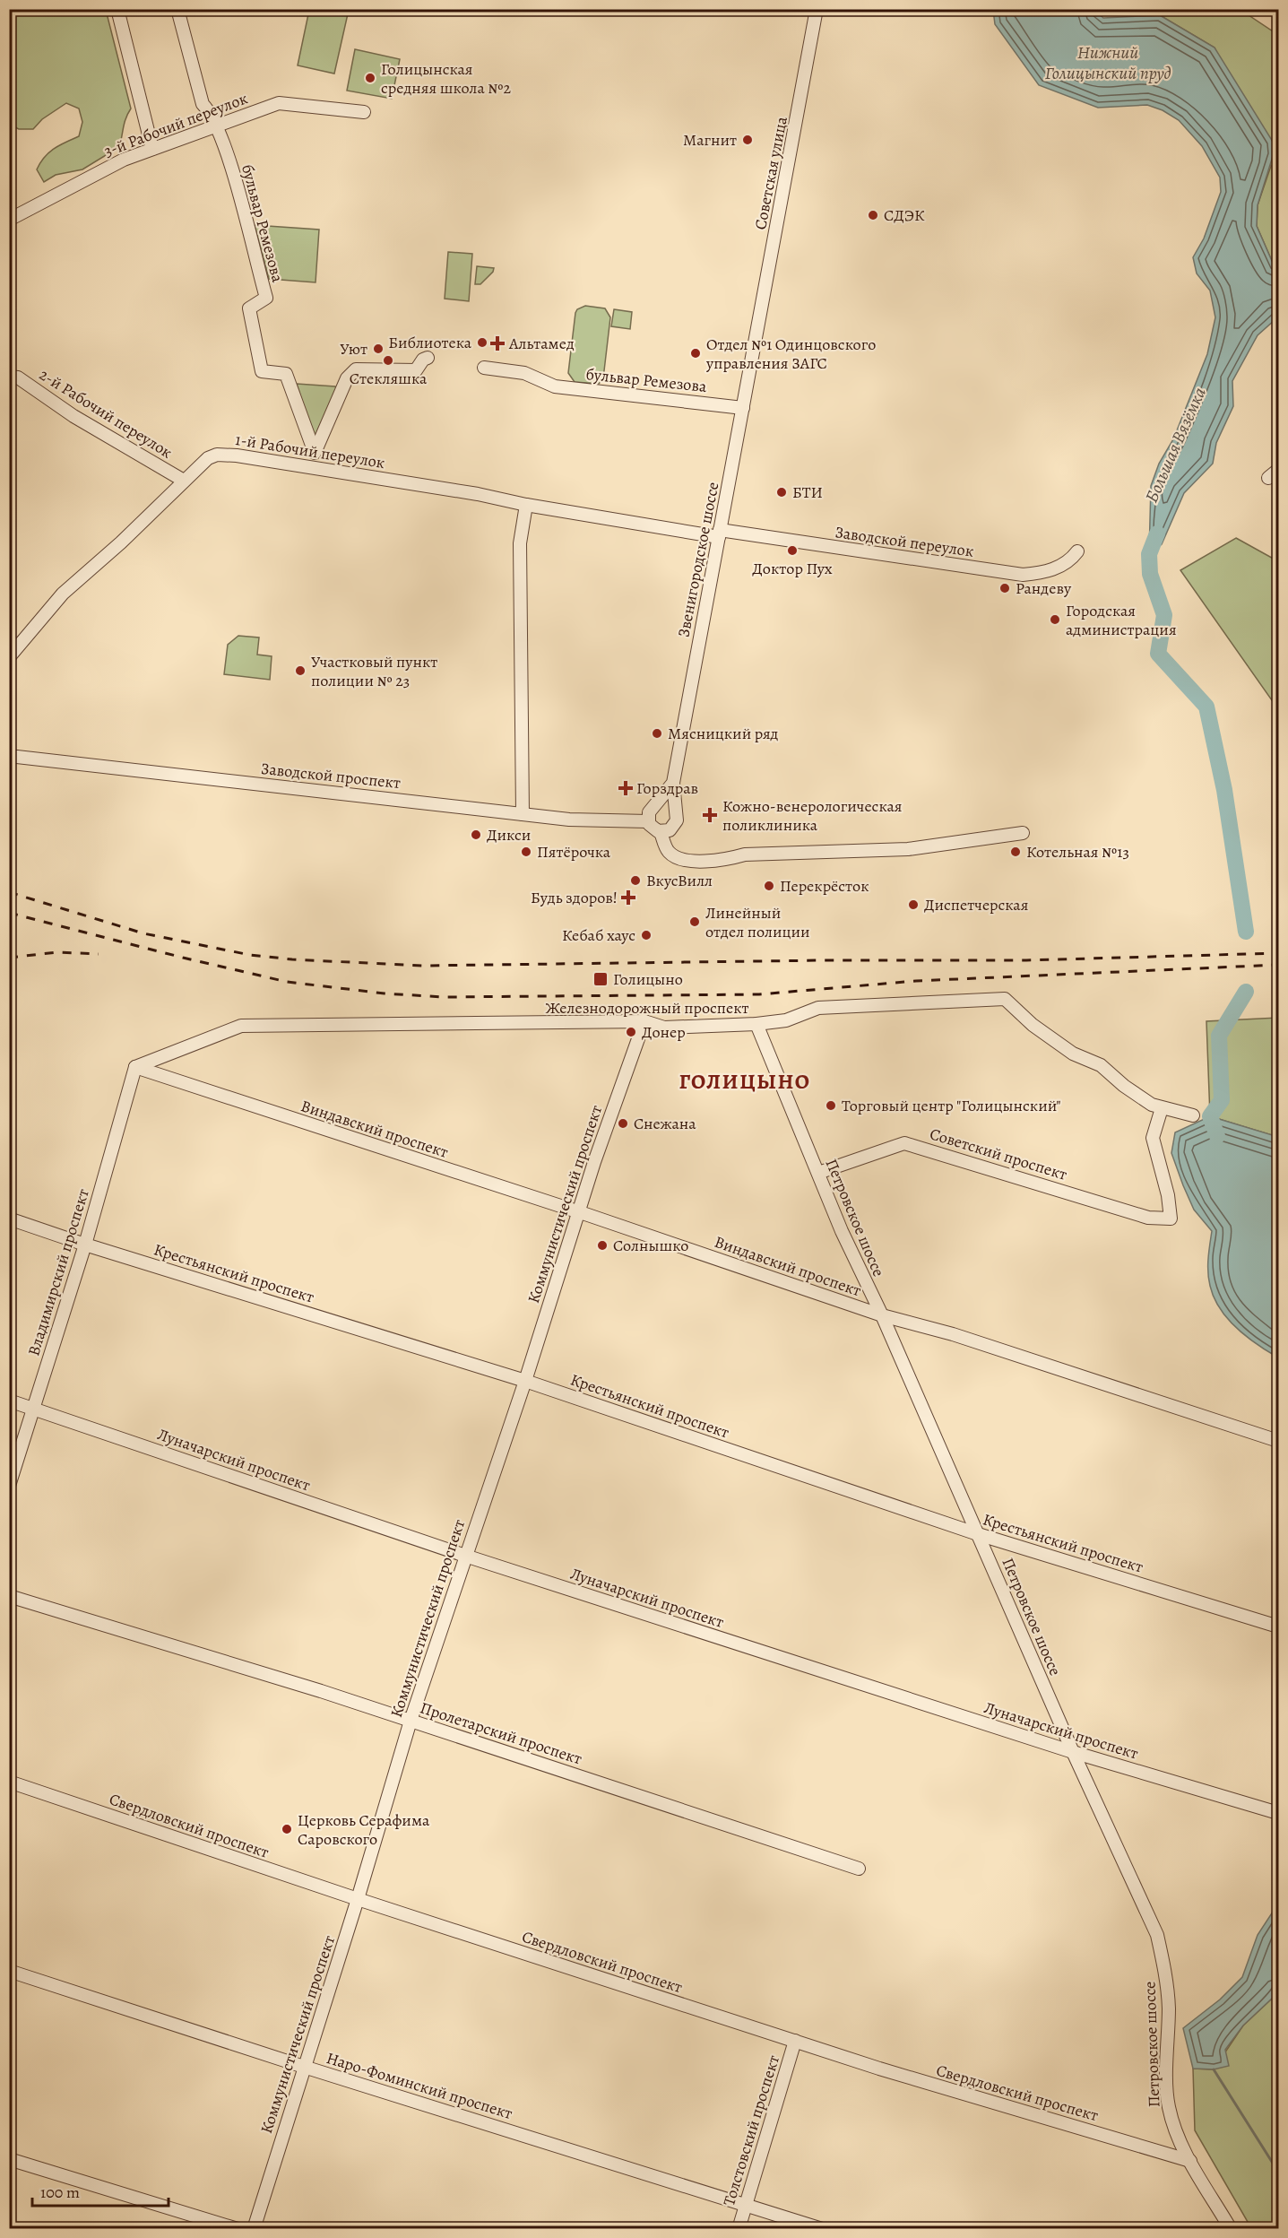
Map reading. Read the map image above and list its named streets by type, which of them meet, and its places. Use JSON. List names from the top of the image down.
{
  "streets": {
    "street": [
      "3-й Рабочий переулок",
      "Советская улица",
      "бульвар Ремезова",
      "2-й Рабочий переулок",
      "1-й Рабочий переулок",
      "Заводской переулок",
      "Звенигородское шоссе",
      "Заводской проспект",
      "Железнодорожный проспект",
      "Виндавский проспект",
      "Советский проспект",
      "Коммунистический проспект",
      "Петровское шоссе",
      "Владимирский проспект",
      "Крестьянский проспект",
      "Луначарский проспект",
      "Пролетарский проспект",
      "Свердловский проспект",
      "Наро-Фоминский проспект",
      "Толстовский проспект"
    ]
  },
  "crossings": [
    ["3-й Рабочий переулок", "бульвар Ремезова"],
    ["Советская улица", "Звенигородское шоссе"],
    ["бульвар Ремезова", "1-й Рабочий переулок"],
    ["бульвар Ремезова", "Звенигородское шоссе"],
    ["2-й Рабочий переулок", "1-й Рабочий переулок"],
    ["1-й Рабочий переулок", "Заводской переулок"],
    ["1-й Рабочий переулок", "Звенигородское шоссе"],
    ["Заводской переулок", "Звенигородское шоссе"],
    ["Железнодорожный проспект", "Виндавский проспект"],
    ["Железнодорожный проспект", "Советский проспект"],
    ["Железнодорожный проспект", "Коммунистический проспект"],
    ["Железнодорожный проспект", "Петровское шоссе"],
    ["Железнодорожный проспект", "Владимирский проспект"],
    ["Виндавский проспект", "Коммунистический проспект"],
    ["Виндавский проспект", "Петровское шоссе"],
    ["Виндавский проспект", "Владимирский проспект"],
    ["Советский проспект", "Петровское шоссе"],
    ["Коммунистический проспект", "Крестьянский проспект"],
    ["Коммунистический проспект", "Луначарский проспект"],
    ["Коммунистический проспект", "Пролетарский проспект"],
    ["Коммунистический проспект", "Свердловский проспект"],
    ["Коммунистический проспект", "Наро-Фоминский проспект"],
    ["Петровское шоссе", "Крестьянский проспект"],
    ["Петровское шоссе", "Луначарский проспект"],
    ["Петровское шоссе", "Свердловский проспект"],
    ["Владимирский проспект", "Крестьянский проспект"],
    ["Владимирский проспект", "Луначарский проспект"],
    ["Свердловский проспект", "Толстовский проспект"],
    ["Наро-Фоминский проспект", "Толстовский проспект"]
  ],
  "districts": ["ГОЛИЦЫНО"],
  "water": ["Нижний Голицынский пруд", "Большая Вязёмка"],
  "places": {
    "other": [
      "Голицынская средняя школа №2",
      "Магнит",
      "СДЭК",
      "Библиотека",
      "Уют",
      "Отдел №1 Одинцовского управления ЗАГС",
      "Стекляшка",
      "БТИ",
      "Доктор Пух",
      "Рандеву",
      "Городская администрация",
      "Участковый пункт полиции № 23",
      "Мясницкий ряд",
      "Дикси",
      "Пятёрочка",
      "Котельная №13",
      "ВкусВилл",
      "Перекрёсток",
      "Диспетчерская",
      "Линейный отдел полиции",
      "Кебаб хаус",
      "Донер",
      "Торговый центр \"Голицынский\"",
      "Снежана",
      "Солнышко",
      "Церковь Серафима Саровского"
    ],
    "health": [
      "Альтамед",
      "Горздрав",
      "Кожно-венерологическая поликлиника",
      "Будь здоров!"
    ],
    "transit": ["Голицыно"]
  },
  "scale_bar": "100 m"
}
